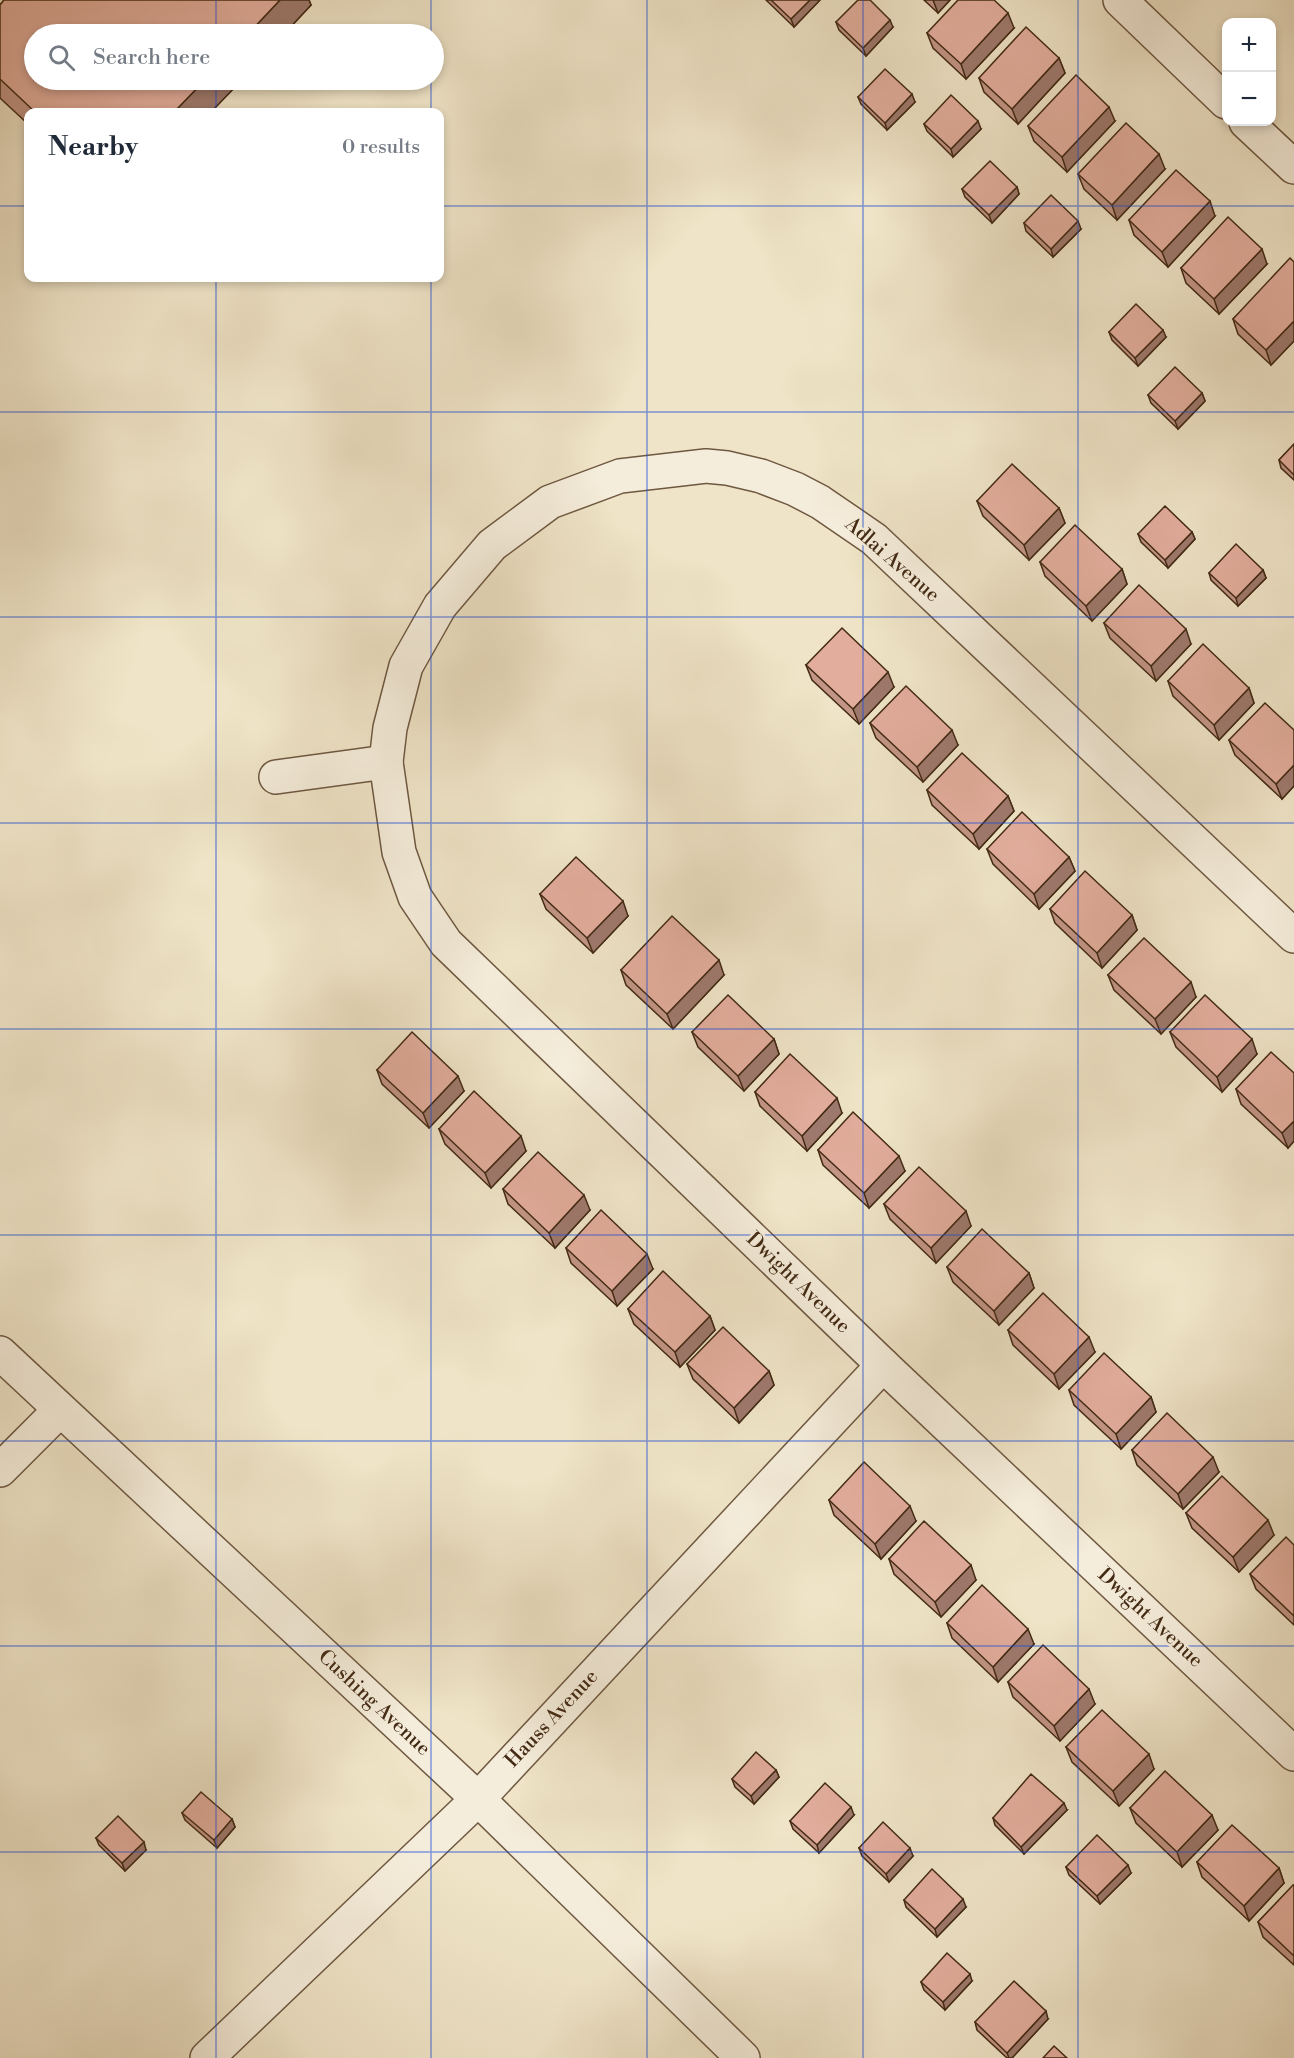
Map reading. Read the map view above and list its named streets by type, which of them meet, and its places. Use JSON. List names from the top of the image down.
{
  "streets": {
    "street": [
      "Adlai Avenue",
      "Dwight Avenue",
      "Cushing Avenue",
      "Hauss Avenue"
    ]
  },
  "crossings": [
    ["Adlai Avenue", "Dwight Avenue"],
    ["Dwight Avenue", "Hauss Avenue"],
    ["Cushing Avenue", "Hauss Avenue"]
  ],
  "page": {
    "map_buttons": ["+", "−"],
    "search": "Search here",
    "heading": ["Nearby", "0 results"]
  }
}
